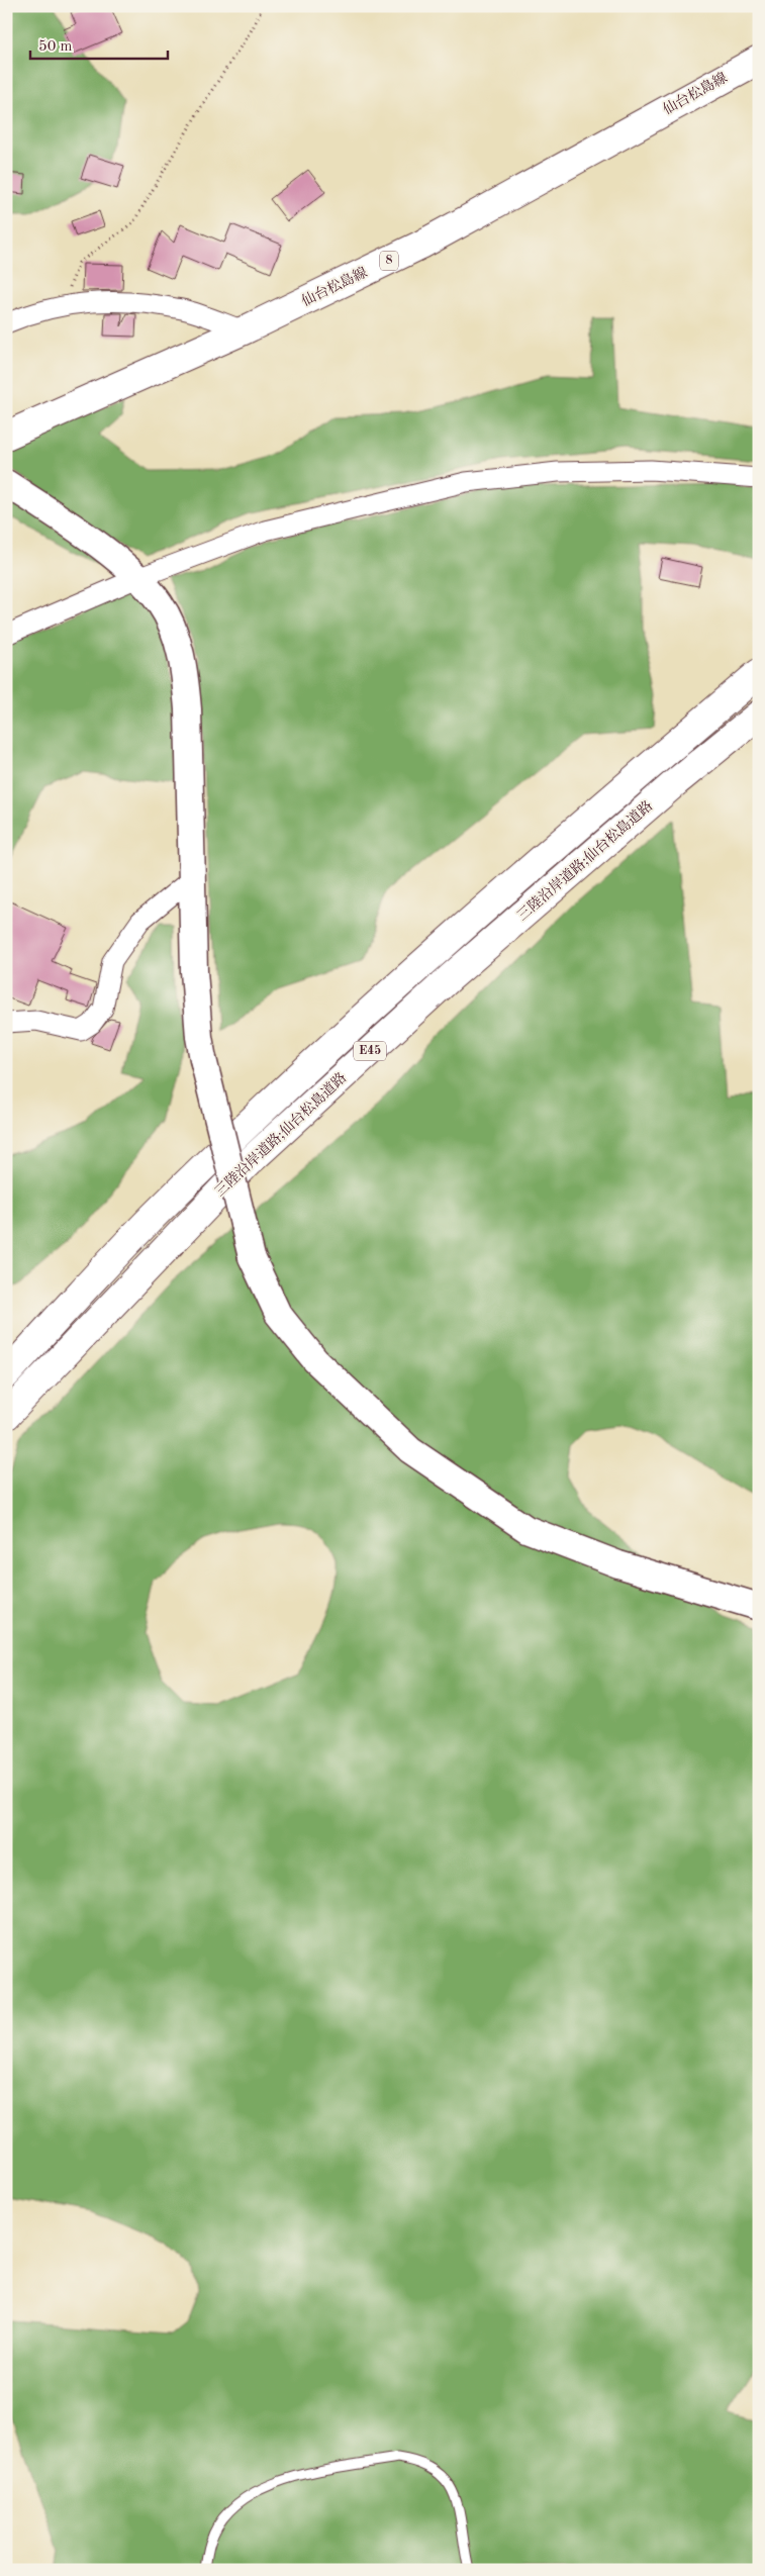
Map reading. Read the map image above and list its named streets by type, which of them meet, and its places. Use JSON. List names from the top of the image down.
{
  "streets": {
    "main road": [
      "仙台松島線",
      "8",
      "三陸沿岸道路;仙台松島道路",
      "E45"
    ]
  },
  "scale_bar": "50 m"
}
